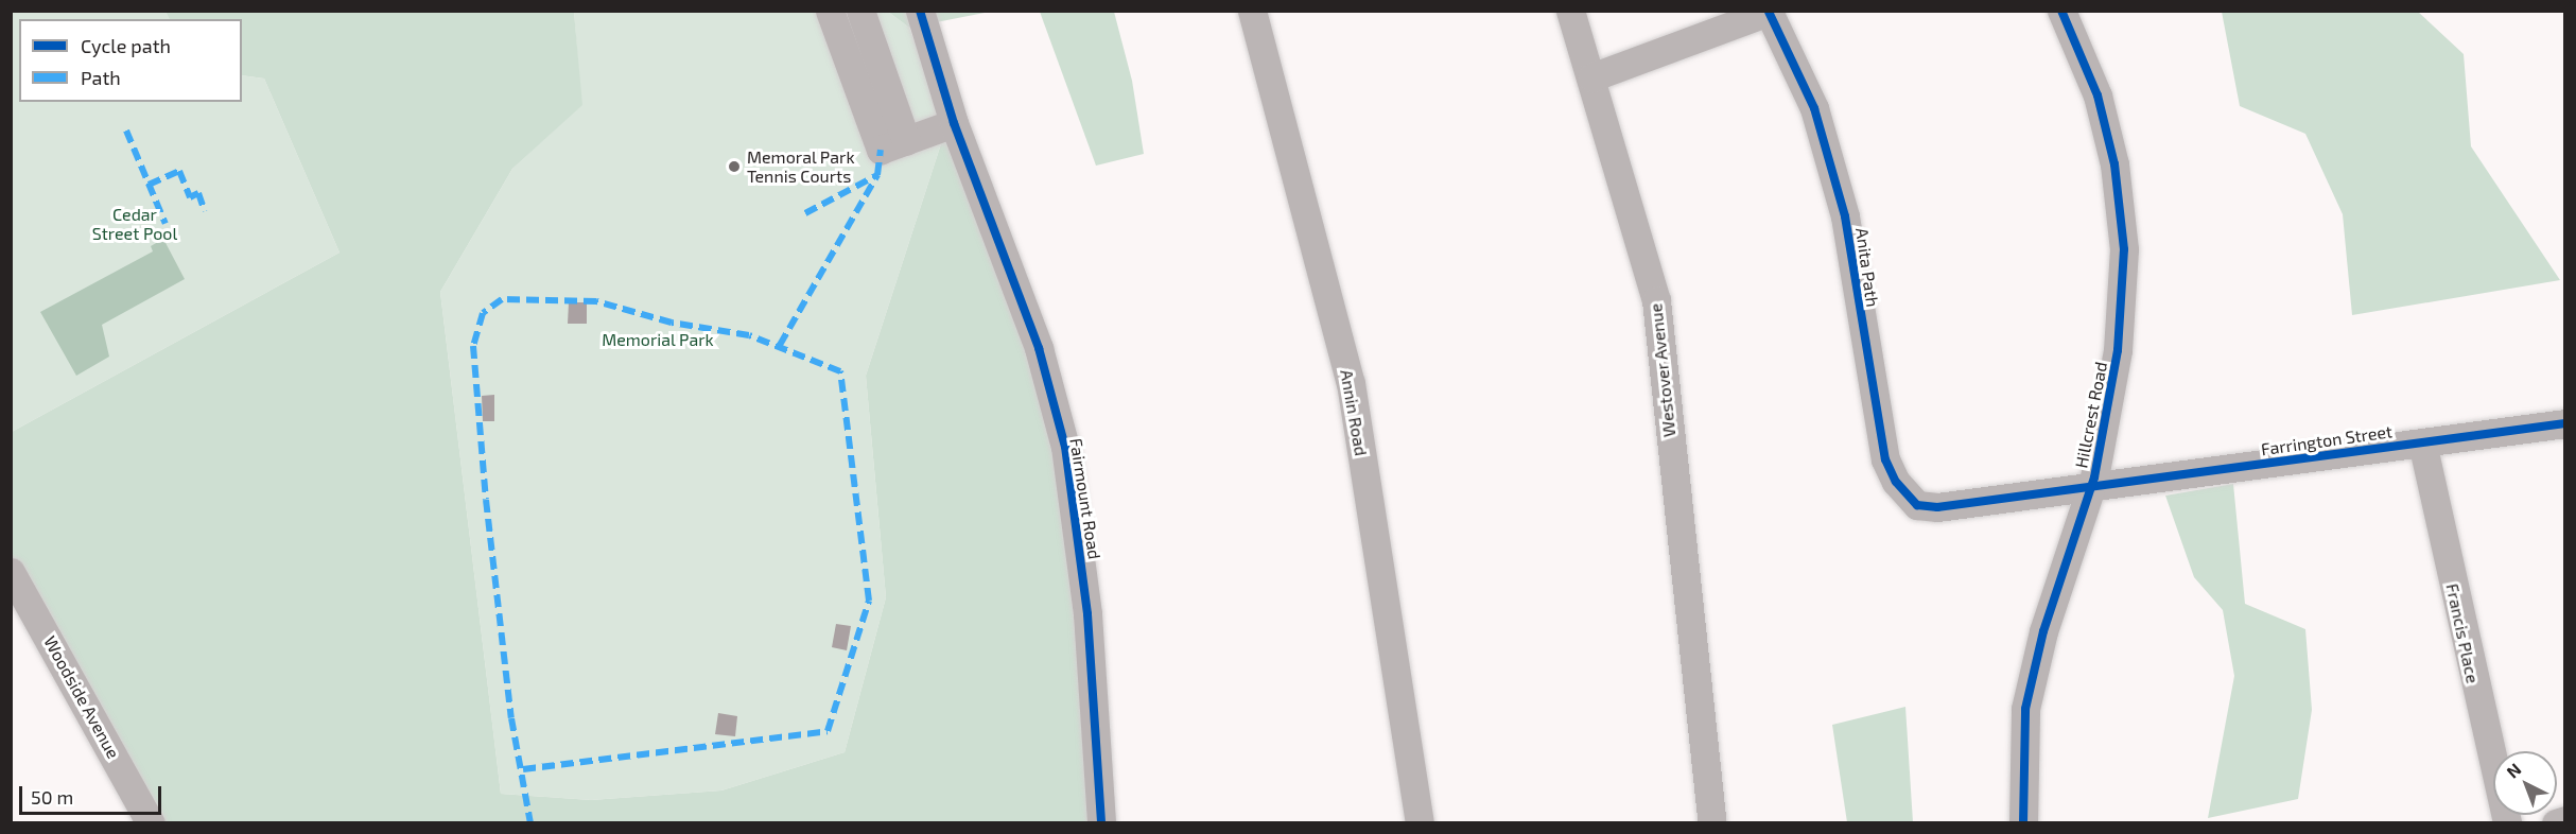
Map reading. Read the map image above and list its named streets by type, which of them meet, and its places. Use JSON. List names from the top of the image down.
{
  "streets": {
    "street": [
      "Anita Path",
      "Westover Avenue",
      "Annin Road",
      "Hillcrest Road",
      "Farrington Street",
      "Fairmount Road",
      "Francis Place",
      "Woodside Avenue"
    ]
  },
  "crossings": [
    ["Anita Path", "Hillcrest Road"],
    ["Anita Path", "Farrington Street"],
    ["Hillcrest Road", "Farrington Street"],
    ["Farrington Street", "Francis Place"]
  ],
  "parks": ["Cedar Street Pool", "Memorial Park"],
  "places": ["Memoral Park Tennis Courts"],
  "legend": ["Cycle path", "Path"],
  "scale_bar": "50 m",
  "north": "top left"
}
